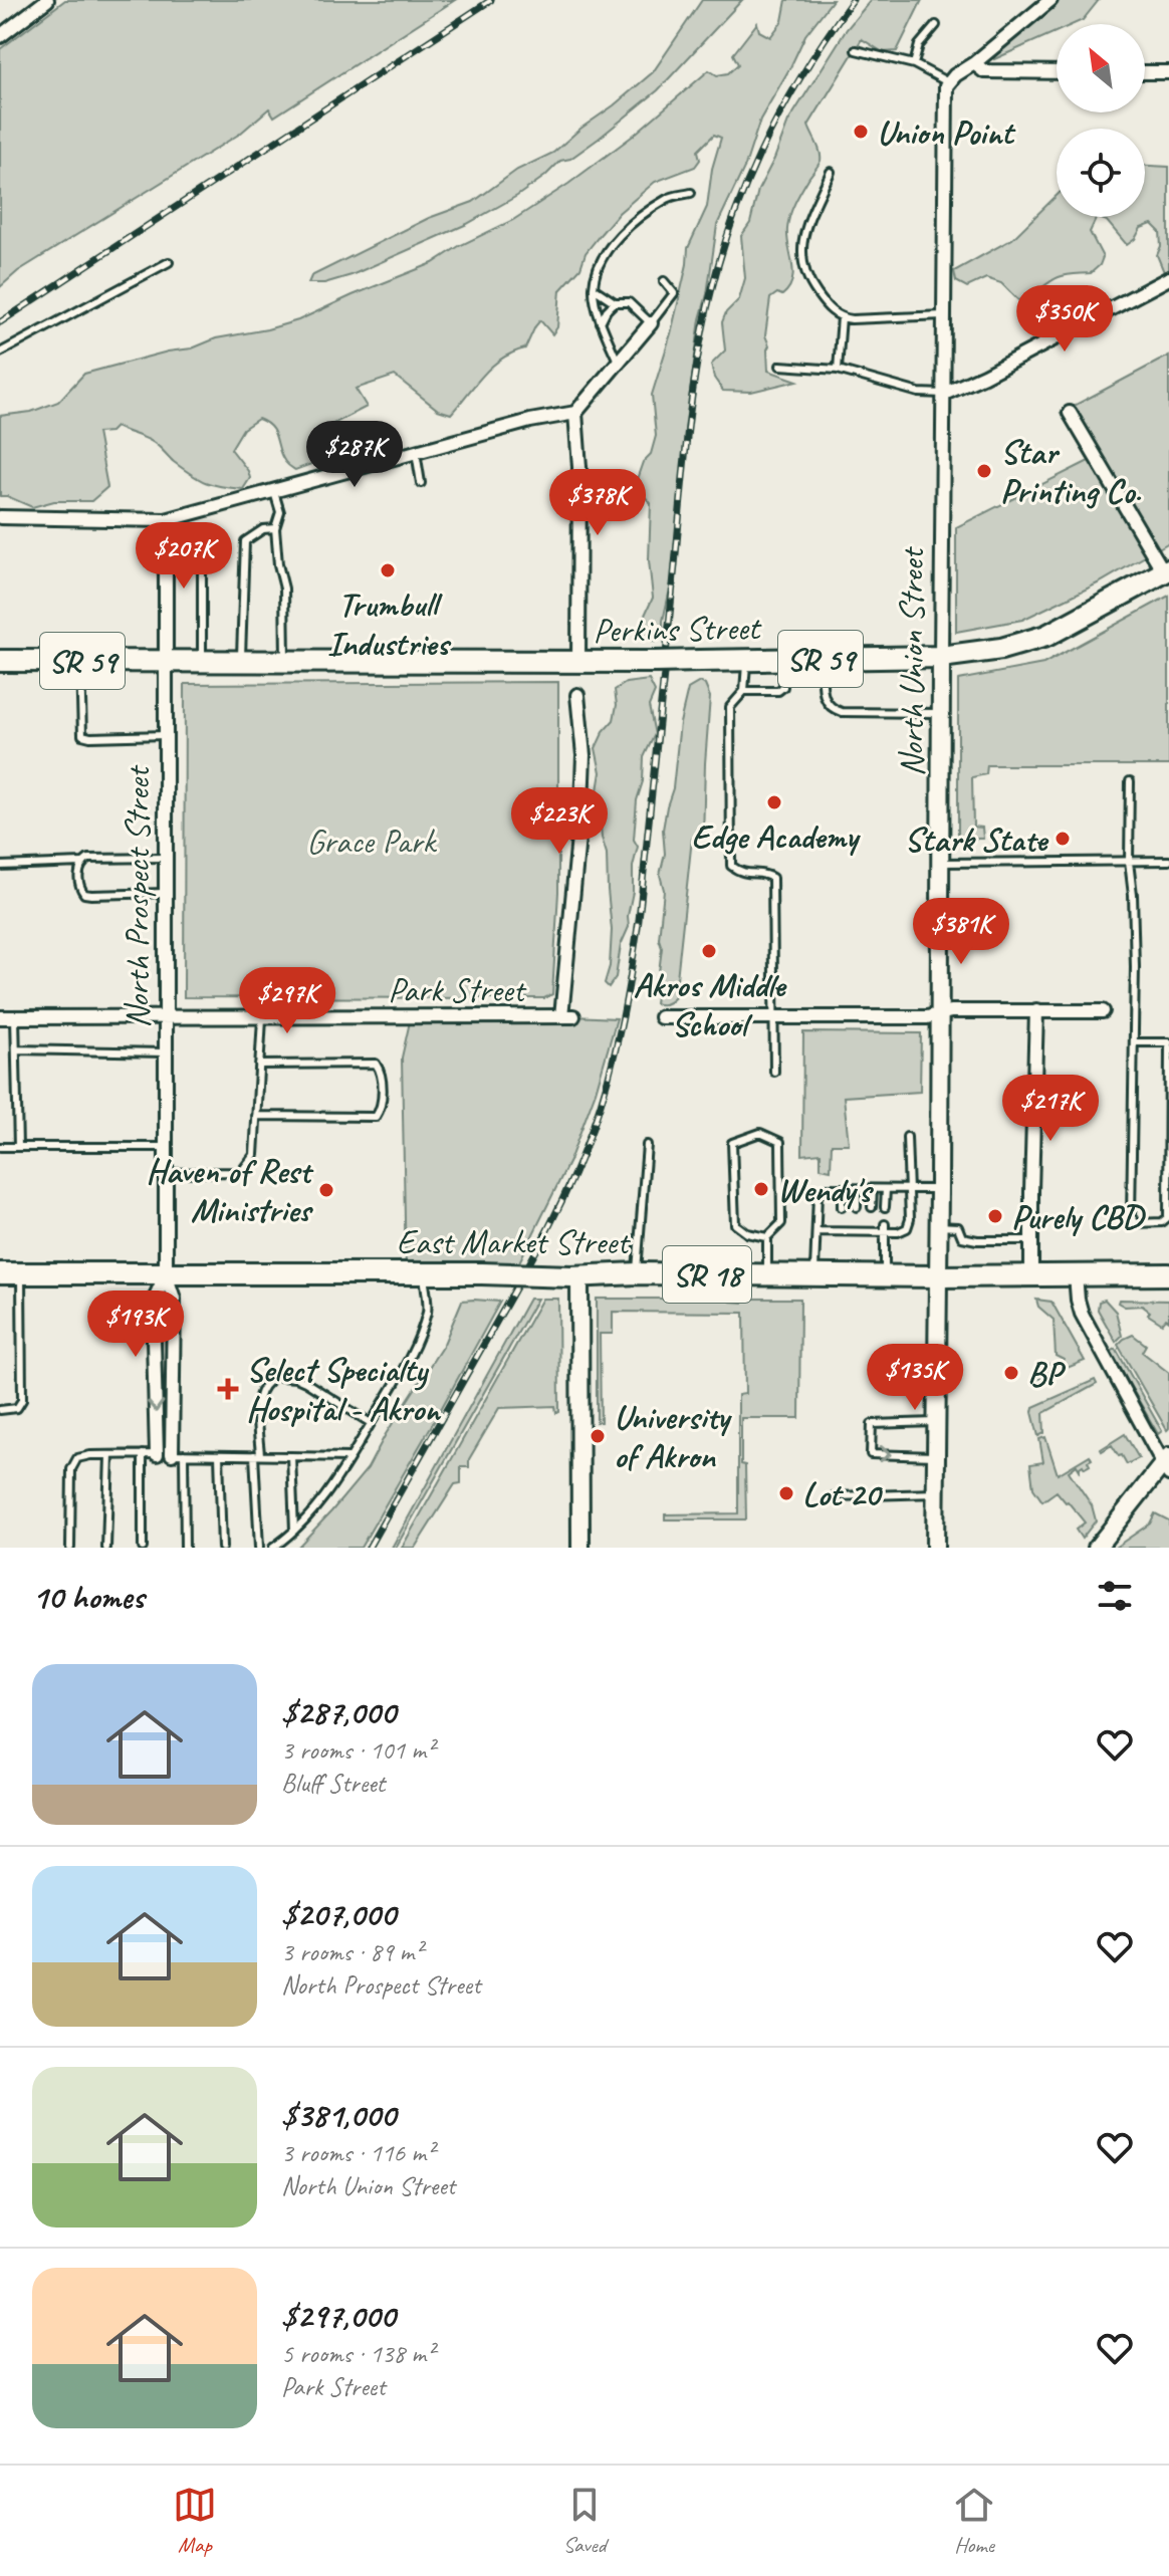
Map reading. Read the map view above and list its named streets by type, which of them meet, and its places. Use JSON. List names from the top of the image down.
{
  "streets": {
    "main road": [
      "Perkins Street",
      "SR 59",
      "East Market Street",
      "SR 18"
    ],
    "street": ["North Union Street", "North Prospect Street", "Park Street"]
  },
  "crossings": [
    ["Perkins Street", "SR 59"],
    ["Perkins Street", "North Union Street"],
    ["Perkins Street", "North Prospect Street"],
    ["SR 59", "North Prospect Street"],
    ["North Union Street", "East Market Street"],
    ["North Prospect Street", "Park Street"],
    ["North Prospect Street", "East Market Street"]
  ],
  "parks": ["Grace Park"],
  "places": {
    "other": [
      "Union Point",
      "Star Printing Co.",
      "Trumbull Industries",
      "Edge Academy",
      "Stark State",
      "Akros Middle School",
      "Wendy's",
      "Haven of Rest Ministries",
      "Purely CBD",
      "BP",
      "University of Akron",
      "Lot 20"
    ],
    "health": ["Select Specialty Hospital - Akron"]
  },
  "north": "top left",
  "page": {
    "price": [
      "$350K",
      "$287K",
      "$378K",
      "$207K",
      "$223K",
      "$381K",
      "$297K",
      "$217K",
      "$193K",
      "$135K"
    ],
    "heading": "10 homes",
    "list": [
      {
        "name": "$287,000",
        "note": "3 rooms · 101 m² · Bluff Street"
      },
      {
        "name": "$207,000",
        "note": "3 rooms · 89 m² · North Prospect Street"
      },
      {
        "name": "$381,000",
        "note": "3 rooms · 116 m² · North Union Street"
      },
      {
        "name": "$297,000",
        "note": "5 rooms · 138 m² · Park Street"
      }
    ],
    "tabs": ["Map", "Saved", "Home"]
  }
}
